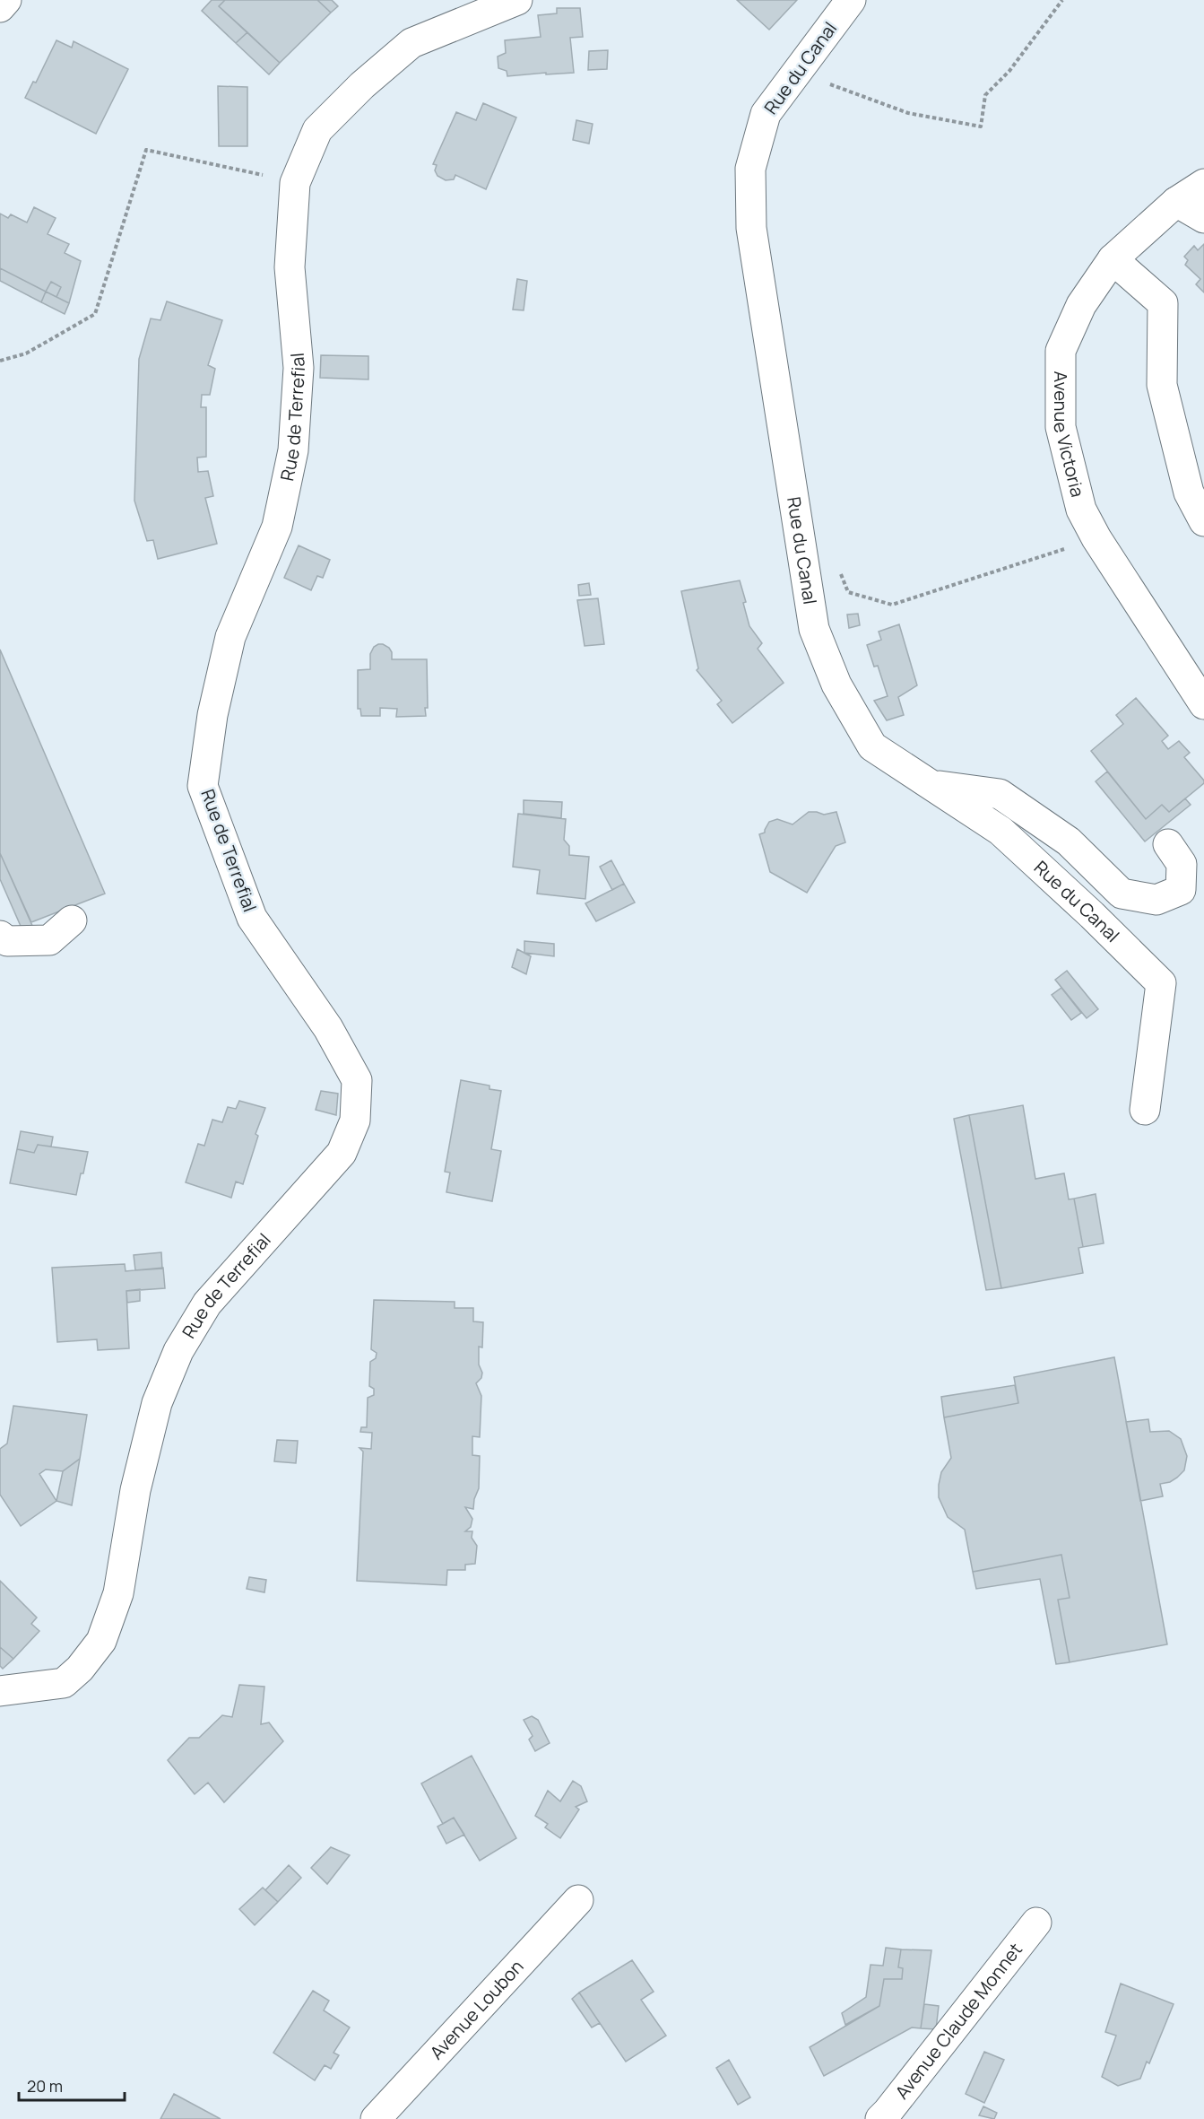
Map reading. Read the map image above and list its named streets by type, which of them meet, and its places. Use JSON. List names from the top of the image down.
{
  "streets": {
    "street": [
      "Rue du Canal",
      "Rue de Terrefial",
      "Avenue Victoria",
      "Avenue Loubon",
      "Avenue Claude Monnet"
    ]
  },
  "scale_bar": "20 m"
}
